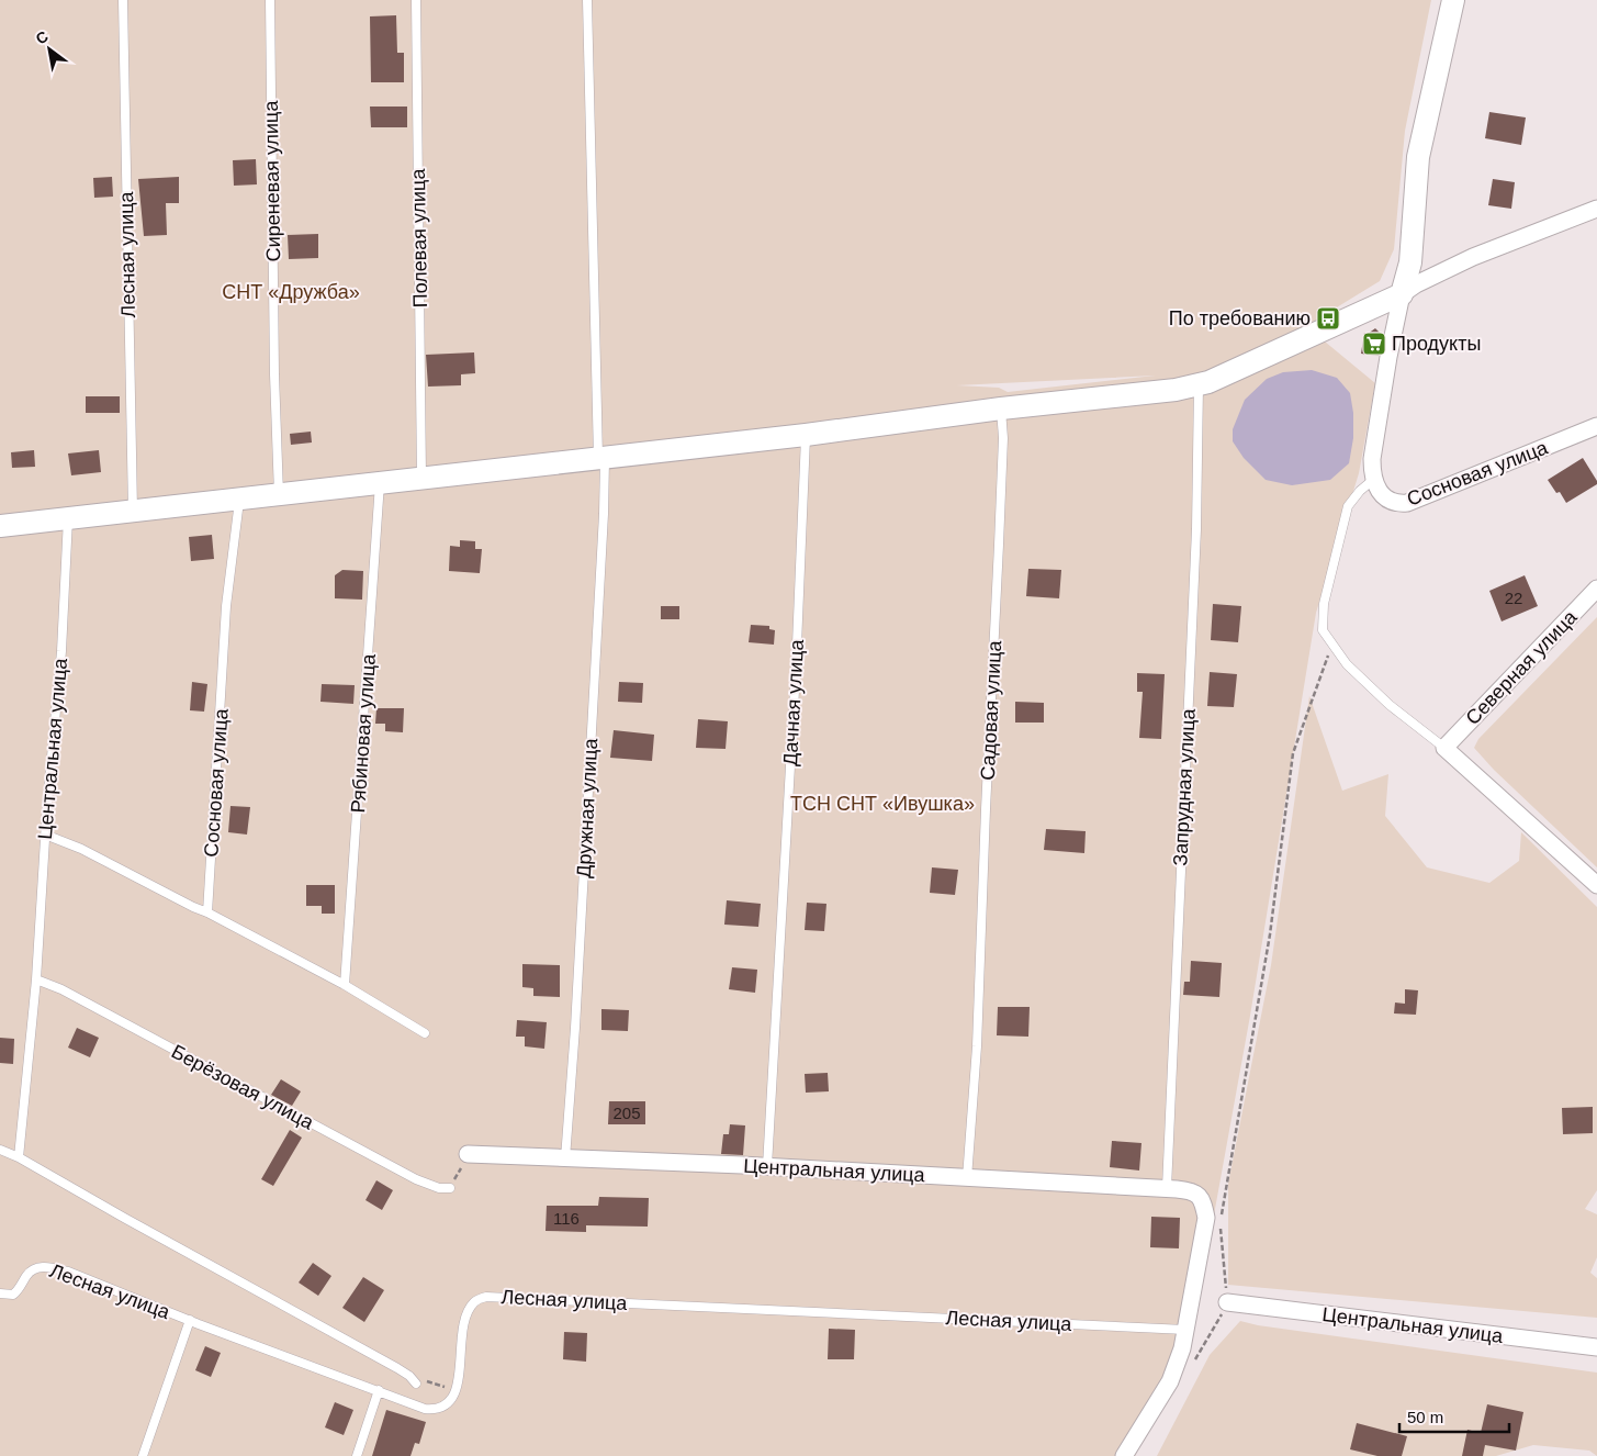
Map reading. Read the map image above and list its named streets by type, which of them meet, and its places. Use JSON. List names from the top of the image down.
{
  "streets": {
    "street": ["Сосновая улица", "Северная улица", "Центральная улица"],
    "lane": [
      "Сиреневая улица",
      "Полевая улица",
      "Лесная улица",
      "Дачная улица",
      "Садовая улица",
      "Рябиновая улица",
      "Запрудная улица",
      "Дружная улица",
      "Берёзовая улица"
    ]
  },
  "crossings": [
    ["Лесная улица", "Центральная улица"],
    ["Дачная улица", "Центральная улица"],
    ["Садовая улица", "Центральная улица"],
    ["Центральная улица", "Запрудная улица"],
    ["Центральная улица", "Дружная улица"],
    ["Центральная улица", "Берёзовая улица"]
  ],
  "parks": ["СНТ «Дружба»", "ТСН СНТ «Ивушка»"],
  "places": {
    "bus stop": ["По требованию"],
    "supermarket": ["Продукты"]
  },
  "house_numbers": ["22", "205", "116"],
  "scale_bar": "50 m",
  "north": "top left"
}
